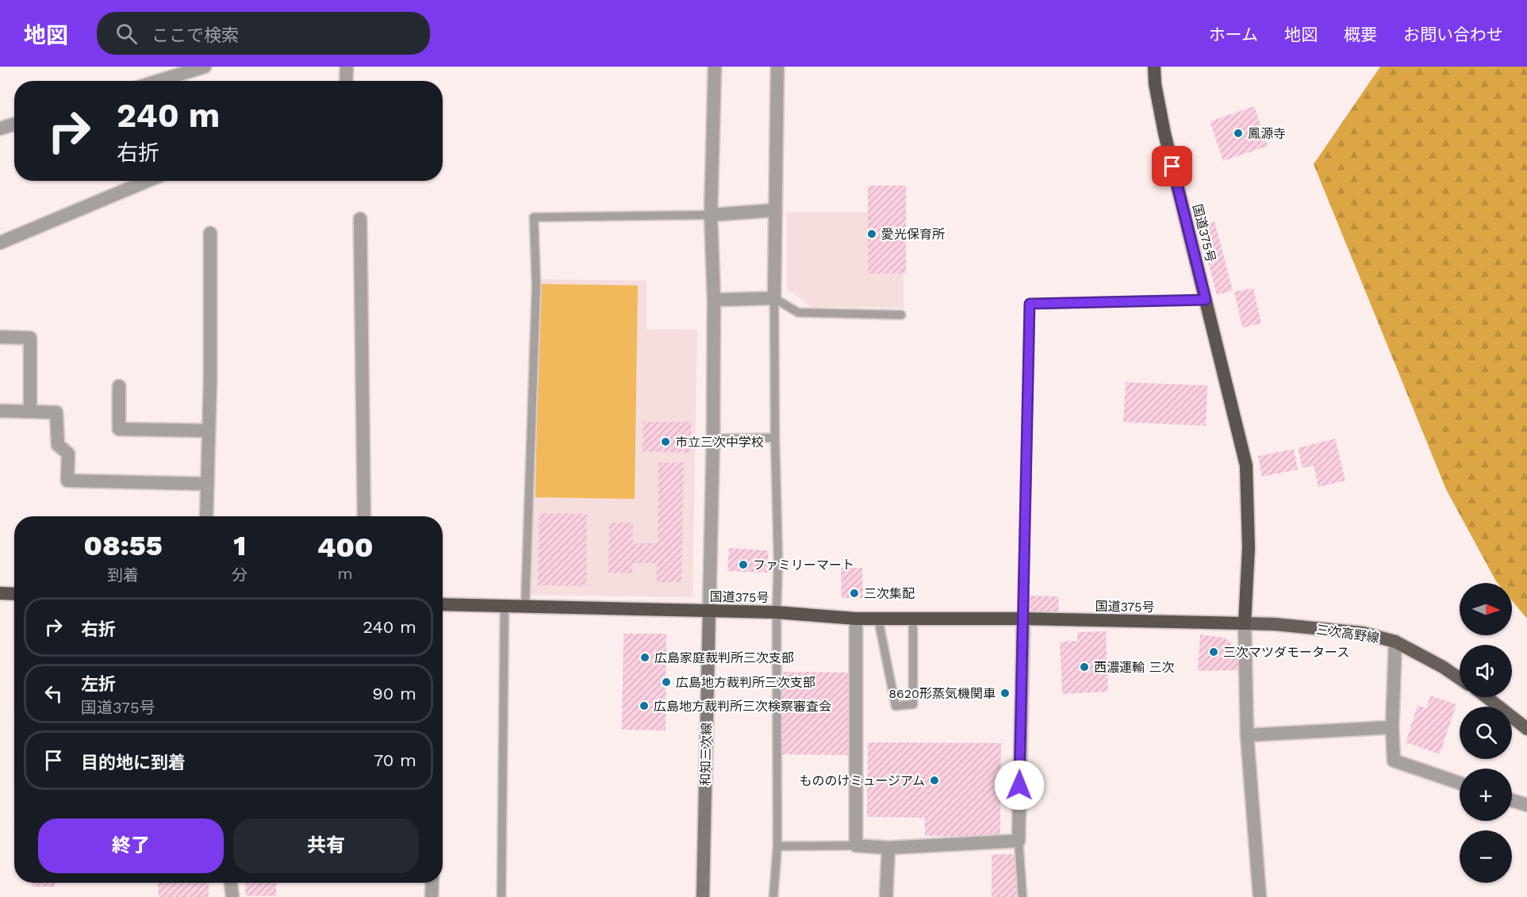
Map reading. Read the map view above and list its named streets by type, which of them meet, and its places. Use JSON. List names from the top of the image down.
{
  "streets": {
    "highway": ["国道375号"],
    "main road": ["三次高野線", "和知三次線"]
  },
  "crossings": [
    ["国道375号", "三次高野線"],
    ["国道375号", "和知三次線"]
  ],
  "places": [
    "鳳源寺",
    "愛光保育所",
    "市立三次中学校",
    "ファミリーマート",
    "三次集配",
    "三次マツダモータース",
    "広島家庭裁判所三次支部",
    "西濃運輸 三次",
    "広島地方裁判所三次支部",
    "8620形蒸気機関車",
    "広島地方裁判所三次検察審査会",
    "もののけミュージアム"
  ],
  "north": "right",
  "page": {
    "header": "地図",
    "search": "ここで検索",
    "nav": [
      "ホーム",
      "地図",
      "概要",
      "お問い合わせ"
    ],
    "turn": ["240 m", "右折"],
    "eta": [
      "08:55",
      "到着",
      "1",
      "分",
      "400",
      "m"
    ],
    "map_buttons": ["+", "−"],
    "list": [
      {
        "name": "右折",
        "value": "240 m"
      },
      {
        "name": "左折",
        "note": "国道375号",
        "value": "90 m"
      },
      {
        "name": "目的地に到着",
        "value": "70 m"
      }
    ],
    "buttons": ["終了", "共有"]
  }
}
